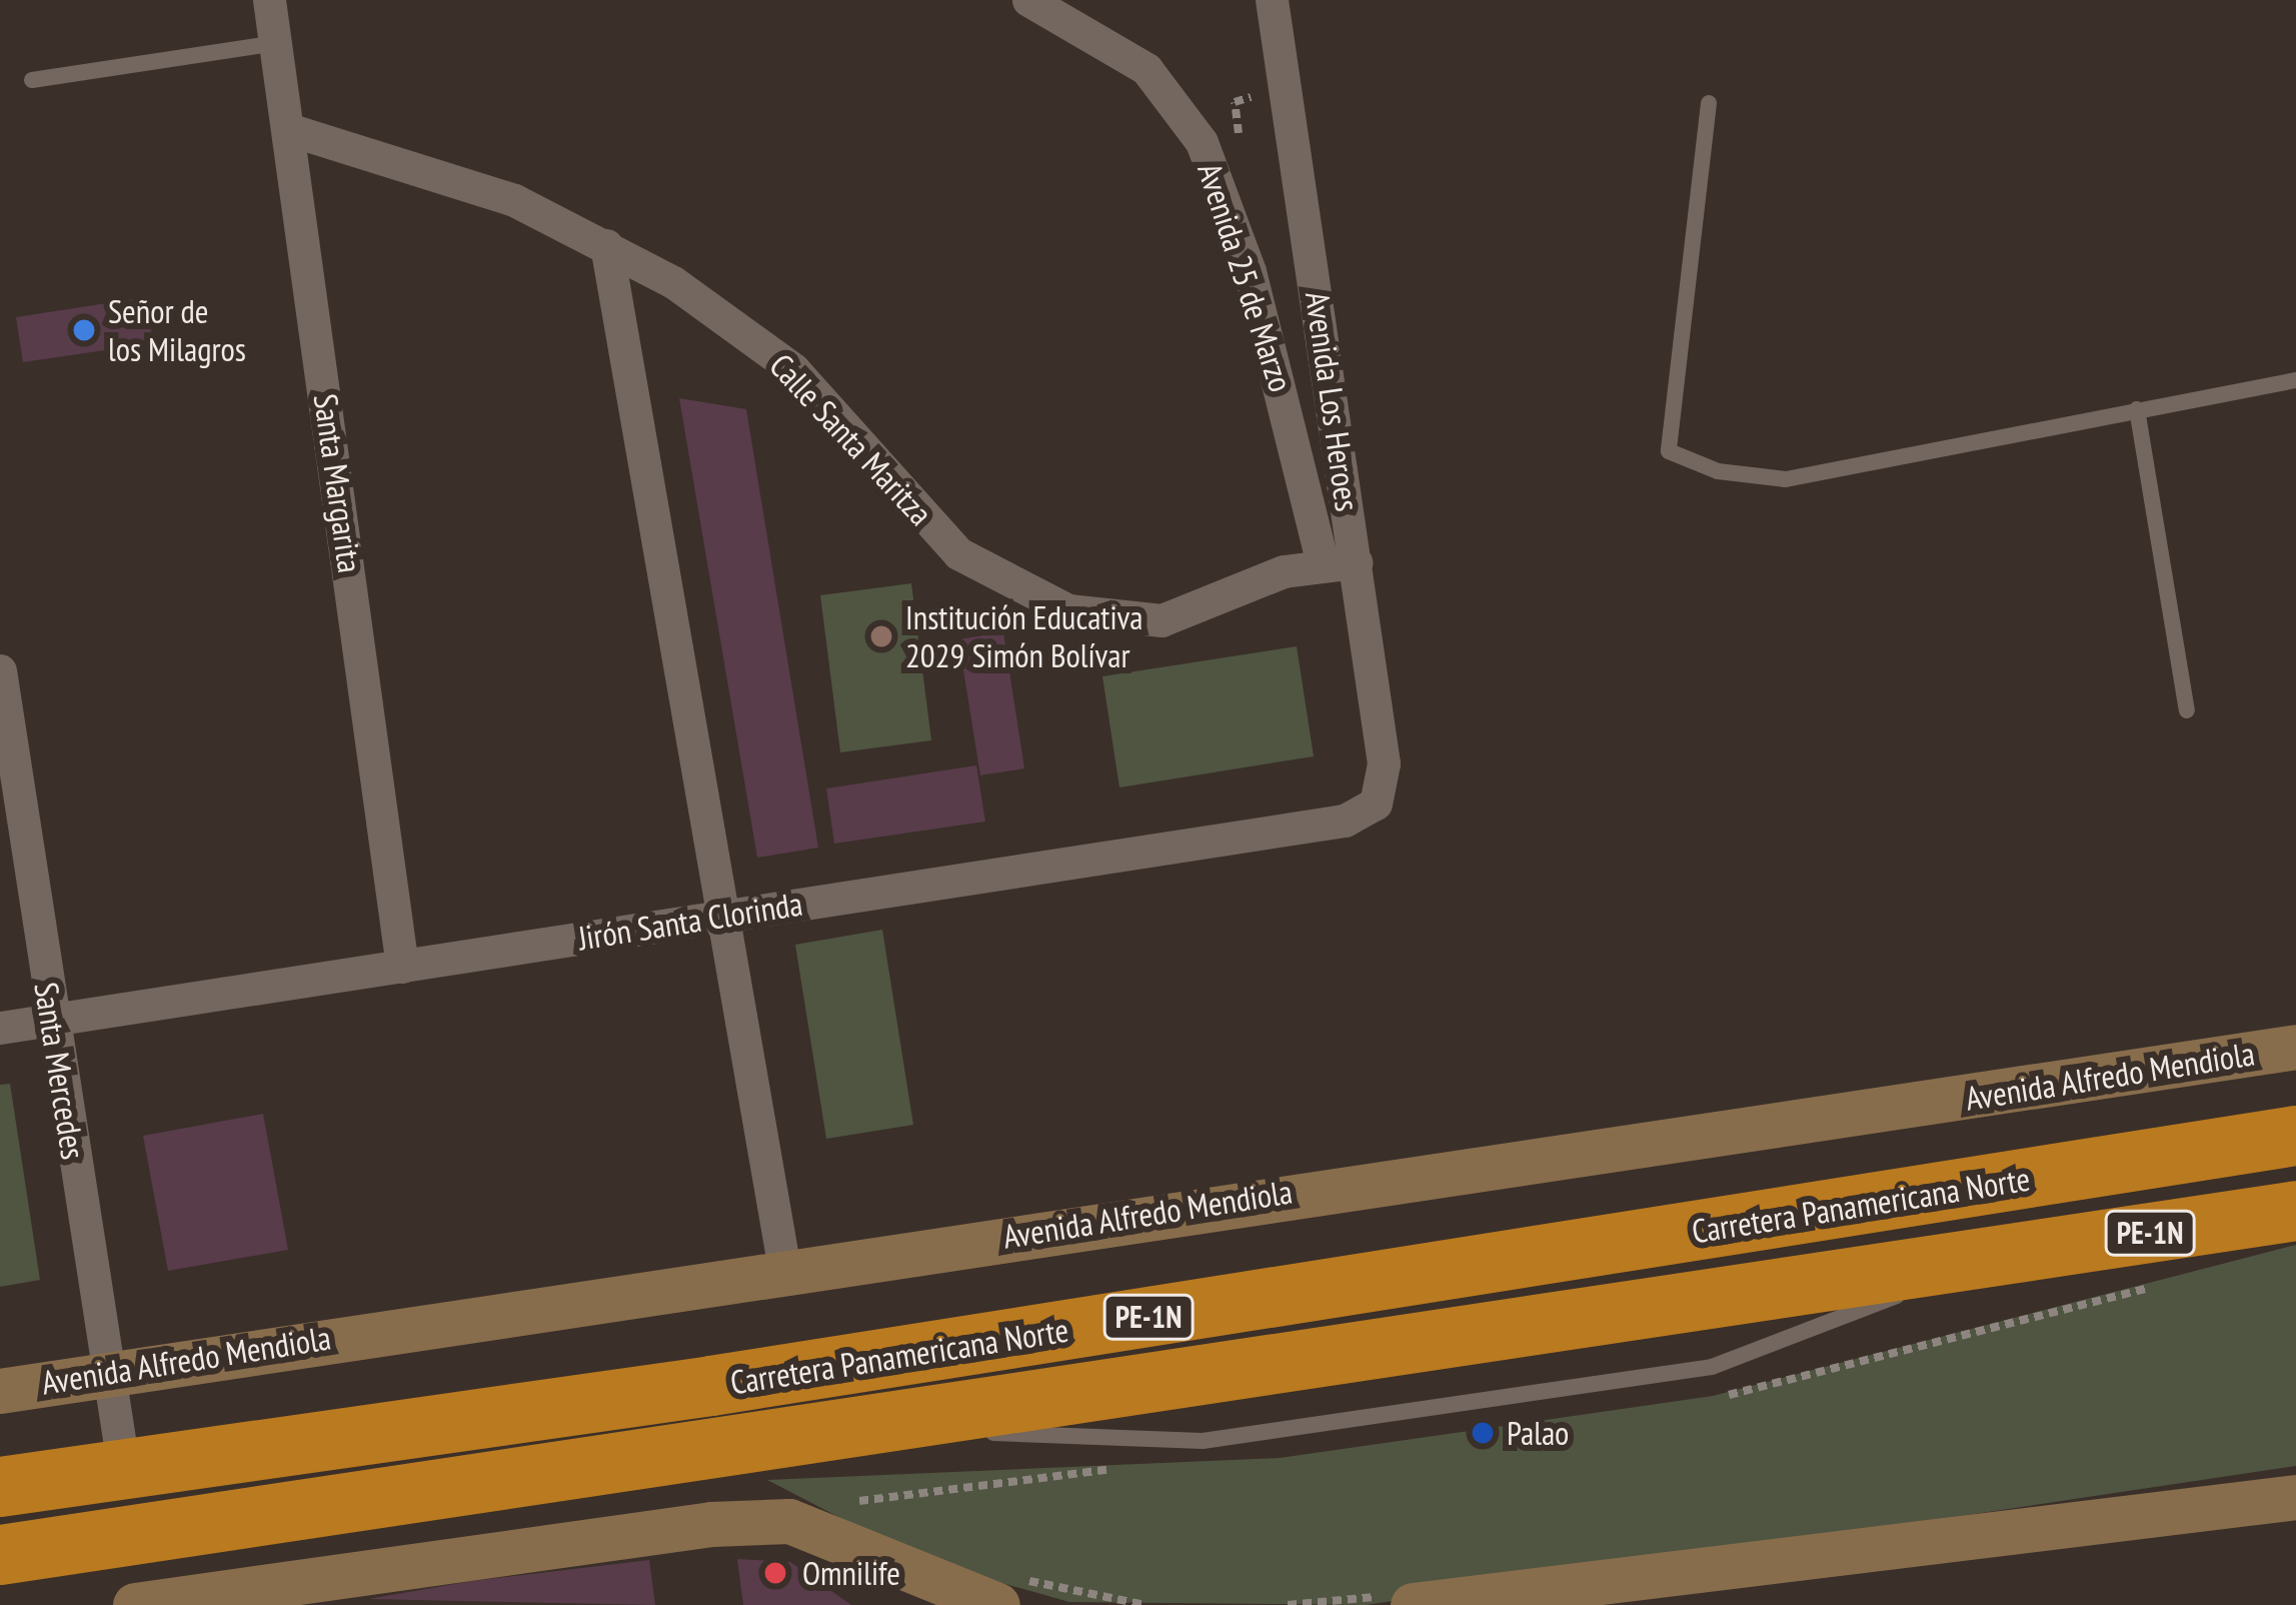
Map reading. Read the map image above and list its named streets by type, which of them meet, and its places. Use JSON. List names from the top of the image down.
{
  "streets": {
    "highway": ["Carretera Panamericana Norte", "PE-1N"],
    "main road": ["Avenida Alfredo Mendiola"],
    "street": [
      "Avenida 25 de Marzo",
      "Avenida Los Heroes",
      "Calle Santa Maritza",
      "Santa Margarita",
      "Jirón Santa Clorinda",
      "Santa Mercedes"
    ]
  },
  "crossings": [
    ["Avenida 25 de Marzo", "Avenida Los Heroes"],
    ["Avenida 25 de Marzo", "Calle Santa Maritza"],
    ["Avenida Los Heroes", "Calle Santa Maritza"],
    ["Avenida Los Heroes", "Jirón Santa Clorinda"],
    ["Calle Santa Maritza", "Santa Margarita"],
    ["Santa Margarita", "Jirón Santa Clorinda"],
    ["Jirón Santa Clorinda", "Santa Mercedes"],
    ["Santa Mercedes", "Avenida Alfredo Mendiola"],
    ["Santa Mercedes", "Carretera Panamericana Norte"]
  ],
  "places": [
    "Señor de los Milagros",
    "Institución Educativa 2029 Simón Bolívar",
    "Palao",
    "Omnilife"
  ]
}
